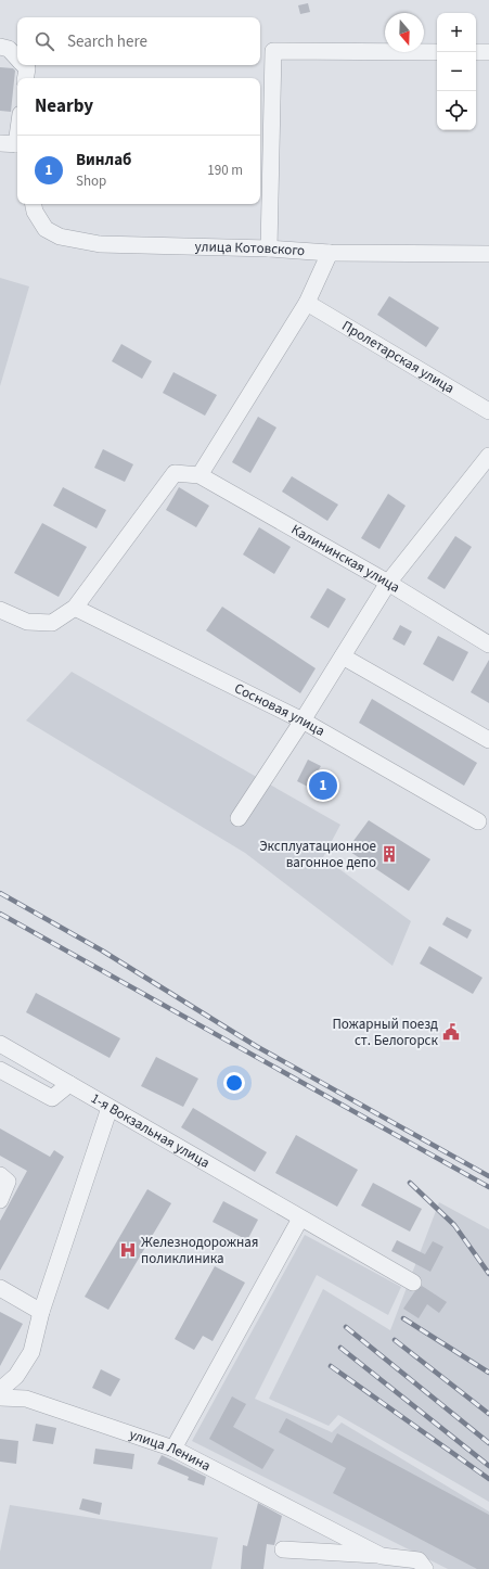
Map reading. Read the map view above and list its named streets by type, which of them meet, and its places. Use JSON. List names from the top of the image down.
{
  "streets": {
    "street": [
      "улица Котовского",
      "Пролетарская улица",
      "Калининская улица",
      "Сосновая улица",
      "1-я Вокзальная улица",
      "улица Ленина"
    ]
  },
  "places": {
    "building": ["Эксплуатационное вагонное депо"],
    "public building": ["Пожарный поезд ст. Белогорск"],
    "hospital": ["Железнодорожная поликлиника"]
  },
  "north": "bottom",
  "page": {
    "map_buttons": ["+", "−"],
    "search": "Search here",
    "heading": "Nearby",
    "list": [
      {
        "mark": "1",
        "name": "Винлаб",
        "note": "Shop",
        "value": "190 m"
      }
    ],
    "pins": "1"
  }
}
